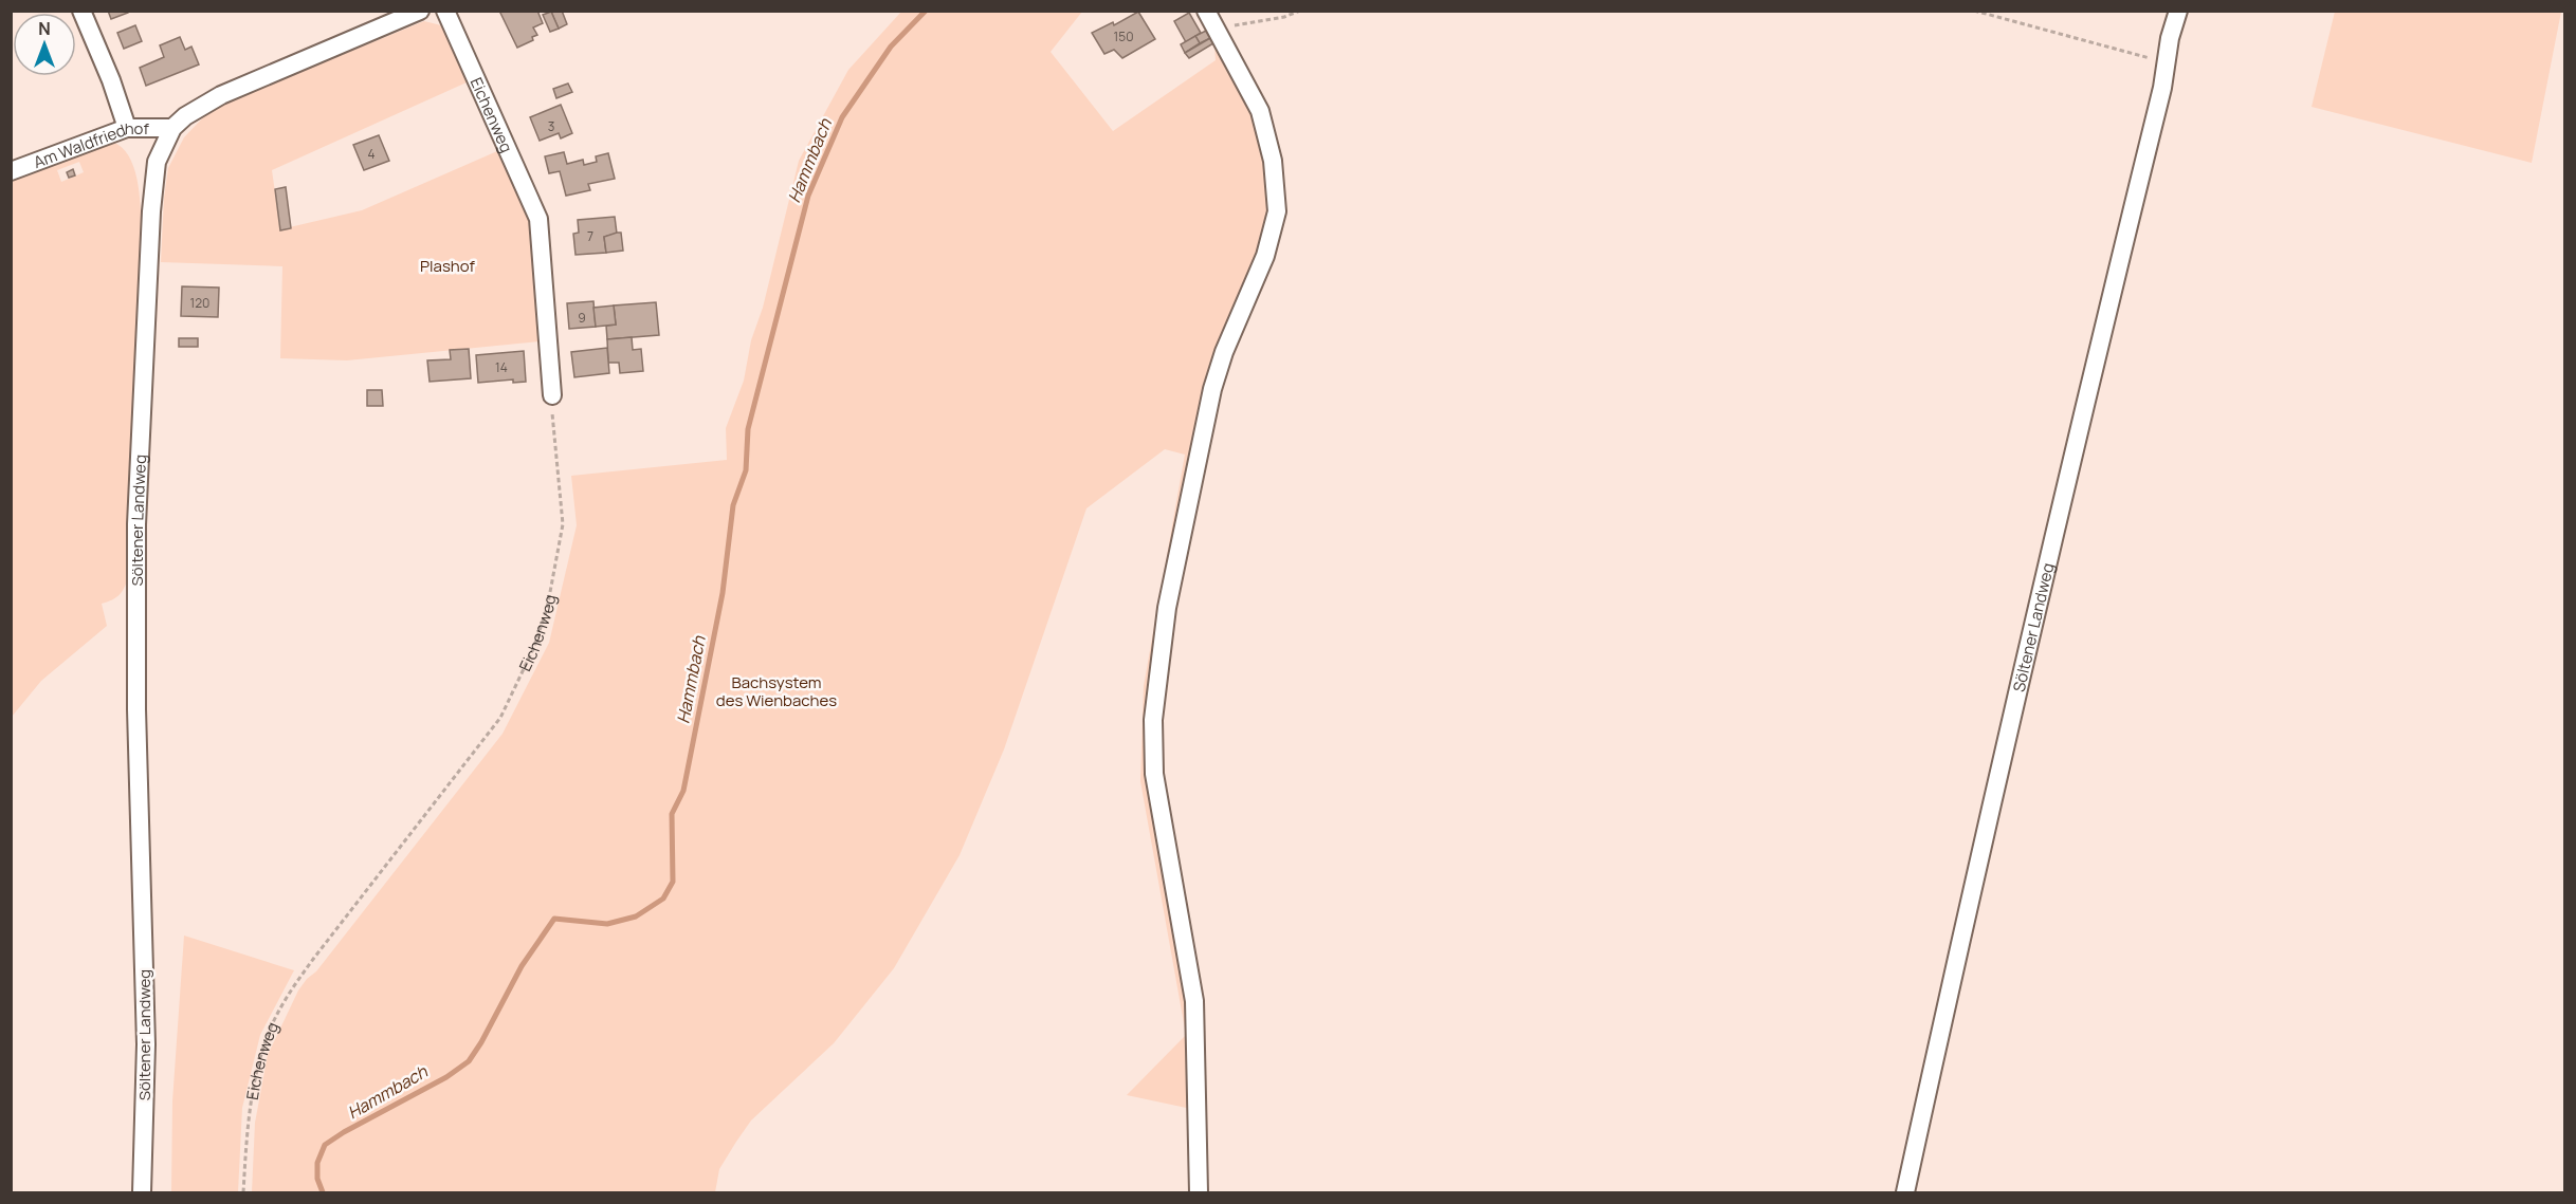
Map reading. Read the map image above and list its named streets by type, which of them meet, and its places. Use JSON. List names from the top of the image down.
{
  "streets": {
    "street": ["Eichenweg", "Am Waldfriedhof", "Söltener Landweg"]
  },
  "crossings": [
    ["Am Waldfriedhof", "Söltener Landweg"]
  ],
  "water": ["Hammbach"],
  "parks": ["Plashof", "Bachsystem des Wienbaches"],
  "house_numbers": [
    "150",
    "3",
    "4",
    "7",
    "120",
    "9",
    "14"
  ],
  "north": "top"
}
